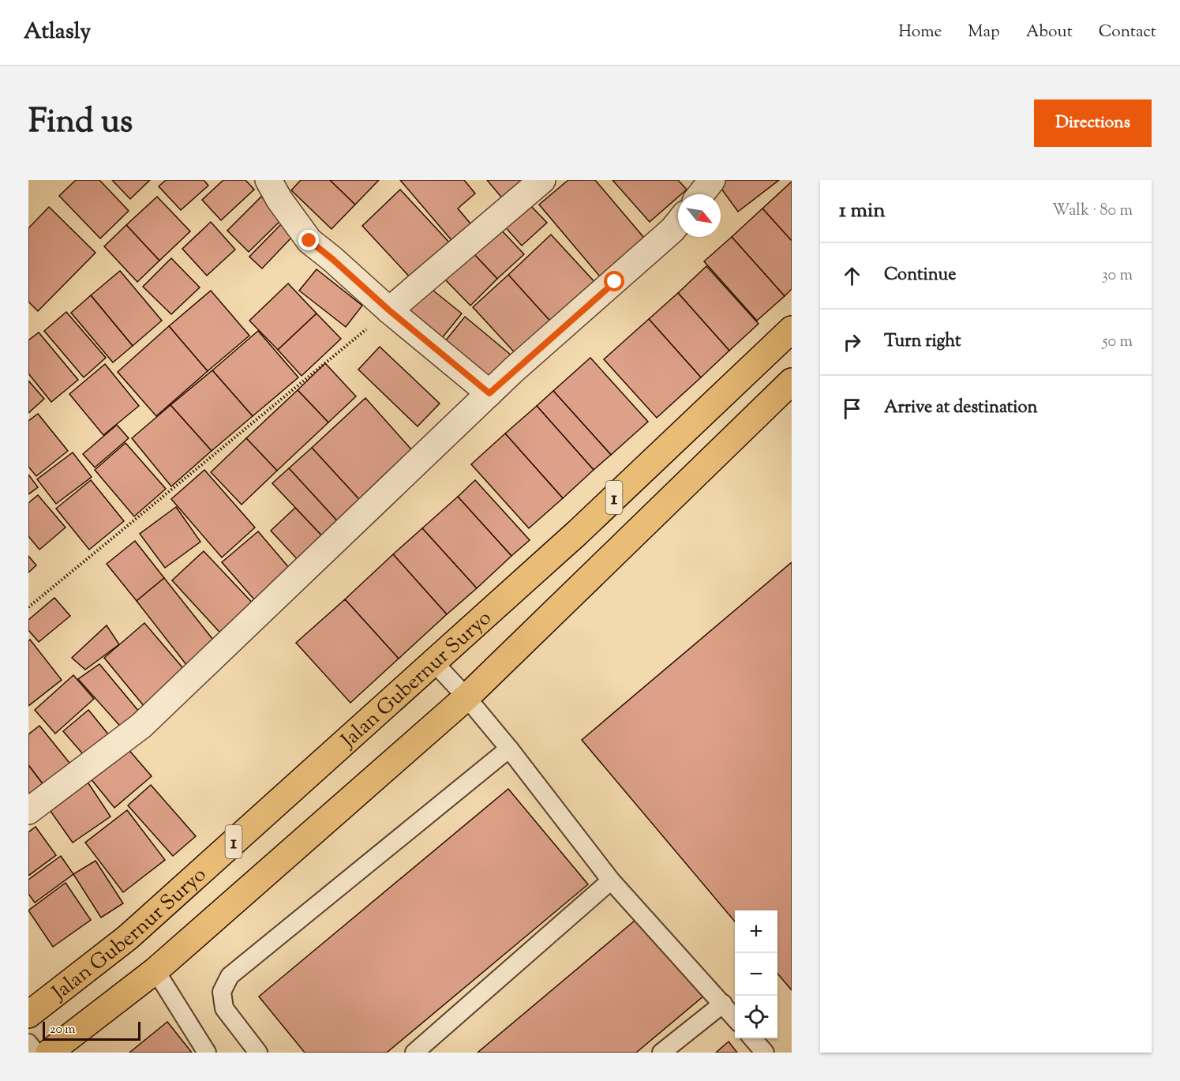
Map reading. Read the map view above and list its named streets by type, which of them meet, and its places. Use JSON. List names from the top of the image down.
{
  "streets": {
    "highway": ["1", "Jalan Gubernur Suryo"]
  },
  "scale_bar": "20 m",
  "north": "bottom right",
  "page": {
    "header": "Atlasly",
    "nav": [
      "Home",
      "Map",
      "About",
      "Contact"
    ],
    "title": "Find us",
    "buttons": "Directions",
    "heading": ["1 min", "Walk · 80 m"],
    "list": [
      ["Continue", "30 m"],
      ["Turn right", "50 m"],
      "Arrive at destination"
    ],
    "map_buttons": ["+", "−"],
    "scale": "20 m"
  }
}
